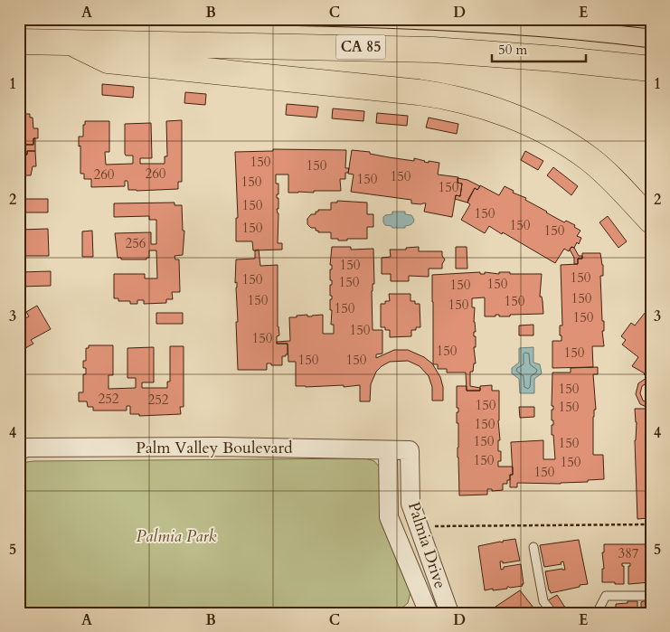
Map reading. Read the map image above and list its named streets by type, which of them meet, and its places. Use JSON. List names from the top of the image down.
{
  "streets": {
    "highway": ["CA 85"],
    "street": ["Palm Valley Boulevard", "Palmia Drive"]
  },
  "crossings": [
    ["Palm Valley Boulevard", "Palmia Drive"]
  ],
  "parks": ["Palmia Park"],
  "house_numbers": [
    "150",
    "150",
    "260",
    "260",
    "150",
    "150",
    "150",
    "150",
    "150",
    "150",
    "150",
    "150",
    "150",
    "256",
    "150",
    "150",
    "150",
    "150",
    "150",
    "150",
    "150",
    "150",
    "150",
    "150",
    "150",
    "150",
    "150",
    "150",
    "150",
    "150",
    "150",
    "150",
    "150",
    "252",
    "252",
    "150",
    "150",
    "150",
    "150",
    "150",
    "150",
    "150",
    "150",
    "387"
  ],
  "scale_bar": "50 m",
  "grid": {
    "columns": [
      "A",
      "B",
      "C",
      "D",
      "E"
    ],
    "rows": [
      "1",
      "2",
      "3",
      "4",
      "5"
    ]
  }
}
